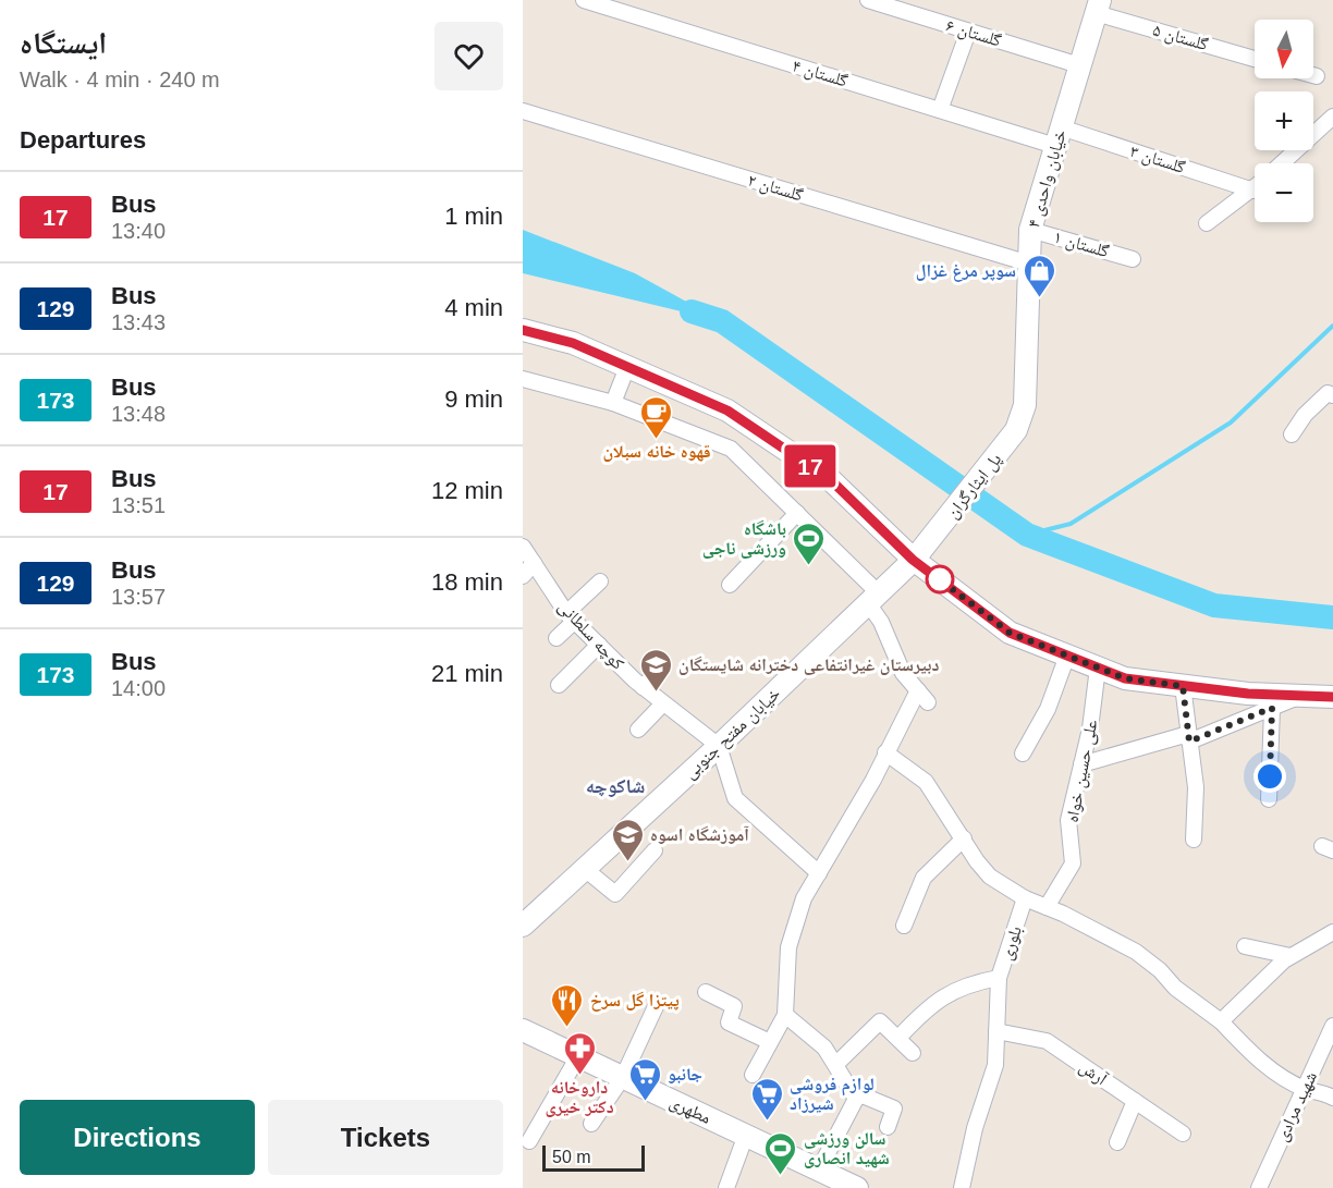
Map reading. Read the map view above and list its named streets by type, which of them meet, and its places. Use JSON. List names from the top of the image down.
{
  "streets": {
    "main road": [
      "خیابان واحدی ۴",
      "پل ایثارگران",
      "خیابان مفتح جنوبی",
      "مطهری"
    ],
    "street": [
      "گلستان ۶",
      "گلستان ۵",
      "گلستان ۴",
      "گلستان ۳",
      "گلستان ۲",
      "گلستان ۱",
      "کوچه سلطانی",
      "علی حسین خواه",
      "بلوری",
      "آرش",
      "شهید مرادی"
    ]
  },
  "crossings": [
    ["گلستان ۶", "خیابان واحدی ۴"],
    ["گلستان ۵", "خیابان واحدی ۴"],
    ["گلستان ۴", "گلستان ۳"],
    ["گلستان ۴", "خیابان واحدی ۴"],
    ["گلستان ۳", "خیابان واحدی ۴"],
    ["خیابان واحدی ۴", "گلستان ۲"],
    ["خیابان واحدی ۴", "گلستان ۱"],
    ["خیابان واحدی ۴", "پل ایثارگران"],
    ["پل ایثارگران", "خیابان مفتح جنوبی"],
    ["کوچه سلطانی", "خیابان مفتح جنوبی"],
    ["بلوری", "آرش"]
  ],
  "districts": ["شاکوچه"],
  "places": {
    "shop": ["سوپر مرغ غزال"],
    "cafe": ["قهوه خانه سبلان"],
    "sports": ["باشگاه ورزشی ناجی", "سالن ورزشی شهید انصاری"],
    "school or university": ["دبیرستان غیرانتفاعی دخترانه شایستگان", "آموزشگاه اسوه"],
    "restaurant": ["پیتزا گل سرخ"],
    "pharmacy": ["داروخانه دکتر خیری"],
    "supermarket": ["جانبو", "لوازم فروشی شیرزاد"]
  },
  "lines": ["bus line 17"],
  "scale_bar": "50 m",
  "north": "bottom",
  "page": {
    "heading": [
      ["ایستگاه", "Walk · 4 min · 240 m"],
      "Departures"
    ],
    "on_map": "17",
    "map_buttons": ["+", "−"],
    "list": [
      {
        "mark": "17",
        "name": "Bus",
        "note": "13:40",
        "value": "1 min"
      },
      {
        "mark": "129",
        "name": "Bus",
        "note": "13:43",
        "value": "4 min"
      },
      {
        "mark": "173",
        "name": "Bus",
        "note": "13:48",
        "value": "9 min"
      },
      {
        "mark": "17",
        "name": "Bus",
        "note": "13:51",
        "value": "12 min"
      },
      {
        "mark": "129",
        "name": "Bus",
        "note": "13:57",
        "value": "18 min"
      },
      {
        "mark": "173",
        "name": "Bus",
        "note": "14:00",
        "value": "21 min"
      }
    ],
    "buttons": ["Directions", "Tickets"],
    "scale": "50 m"
  }
}
